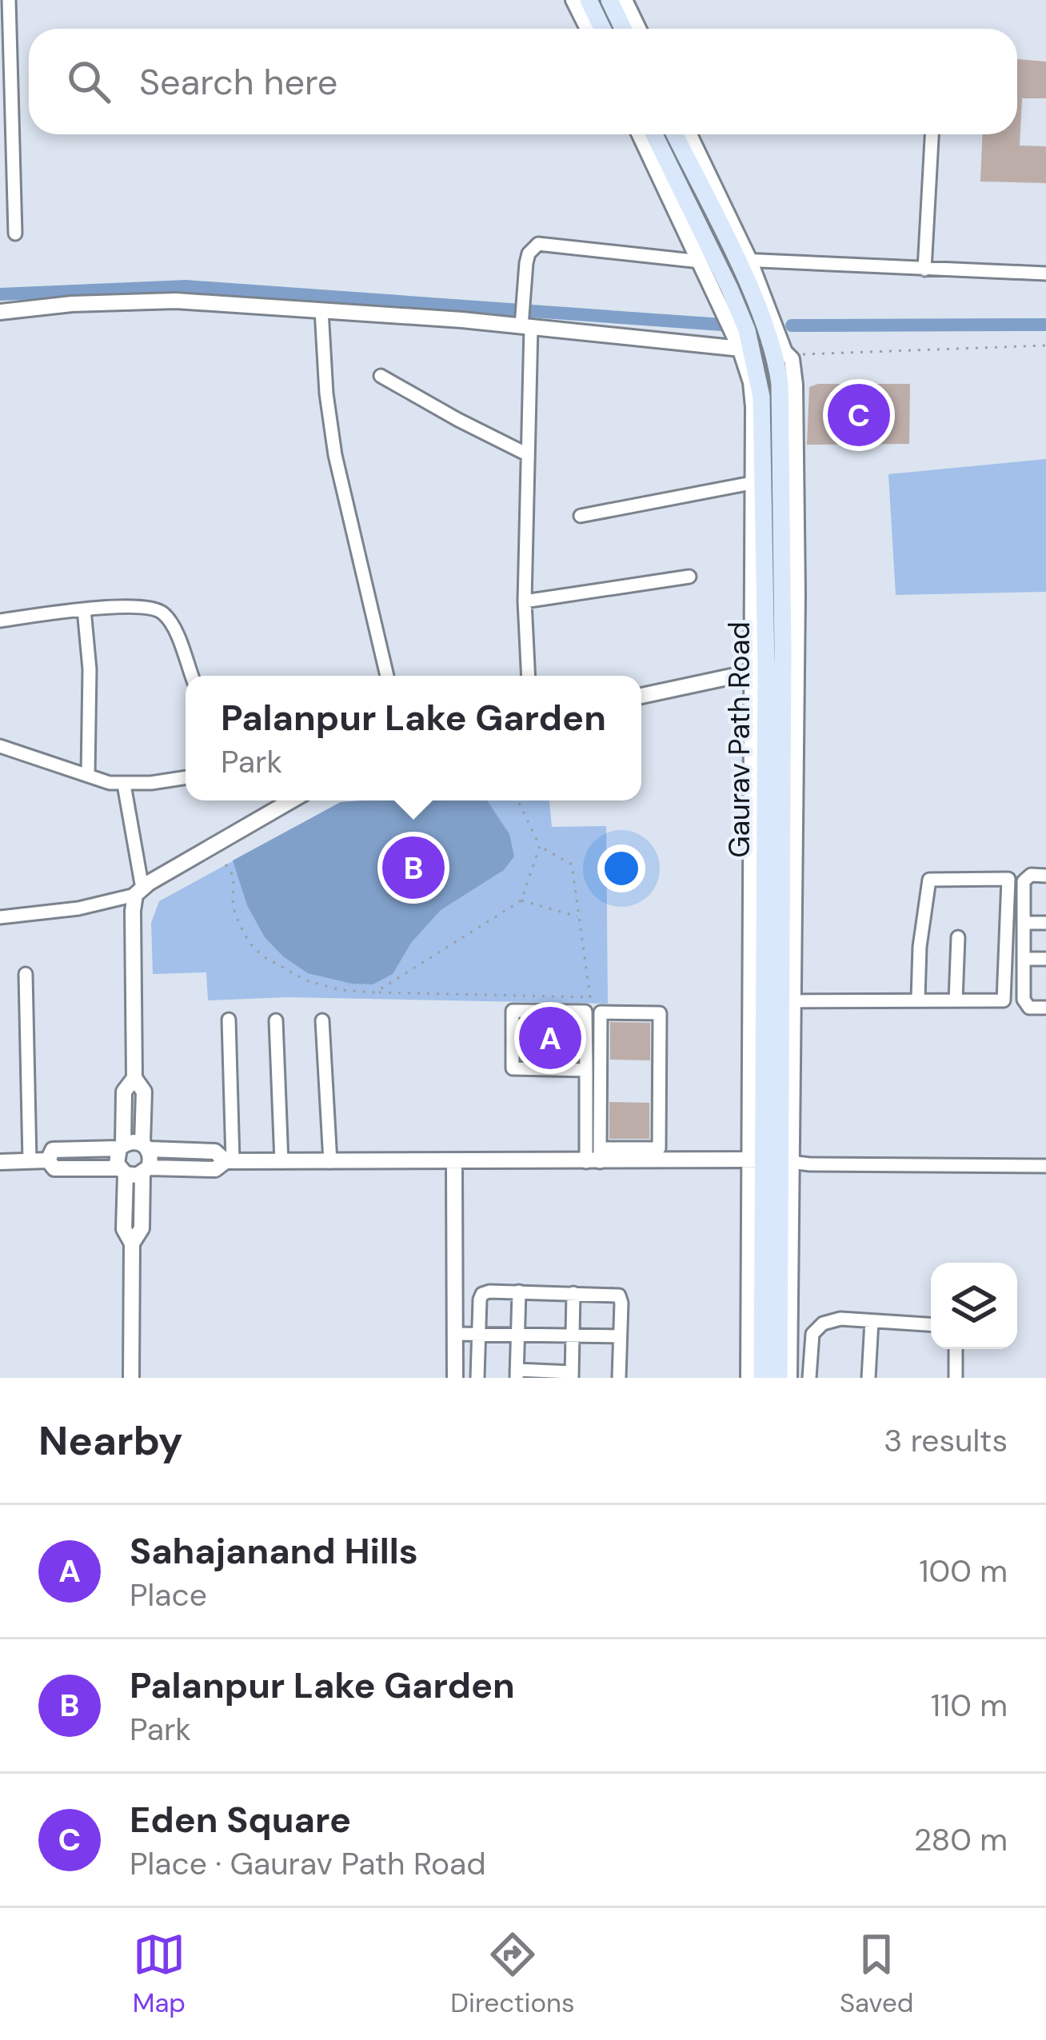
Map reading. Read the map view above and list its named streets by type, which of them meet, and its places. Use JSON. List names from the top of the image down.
{
  "streets": {
    "main road": ["Gaurav Path Road"]
  },
  "page": {
    "search": "Search here",
    "pins": ["C", "B", "A"],
    "popup": ["Palanpur Lake Garden", "Park"],
    "heading": ["Nearby", "3 results"],
    "list": [
      {
        "mark": "A",
        "name": "Sahajanand Hills",
        "note": "Place",
        "value": "100 m"
      },
      {
        "mark": "B",
        "name": "Palanpur Lake Garden",
        "note": "Park",
        "value": "110 m"
      },
      {
        "mark": "C",
        "name": "Eden Square",
        "note": "Place · Gaurav Path Road",
        "value": "280 m"
      }
    ],
    "nav": ["Map", "Directions", "Saved"]
  }
}
